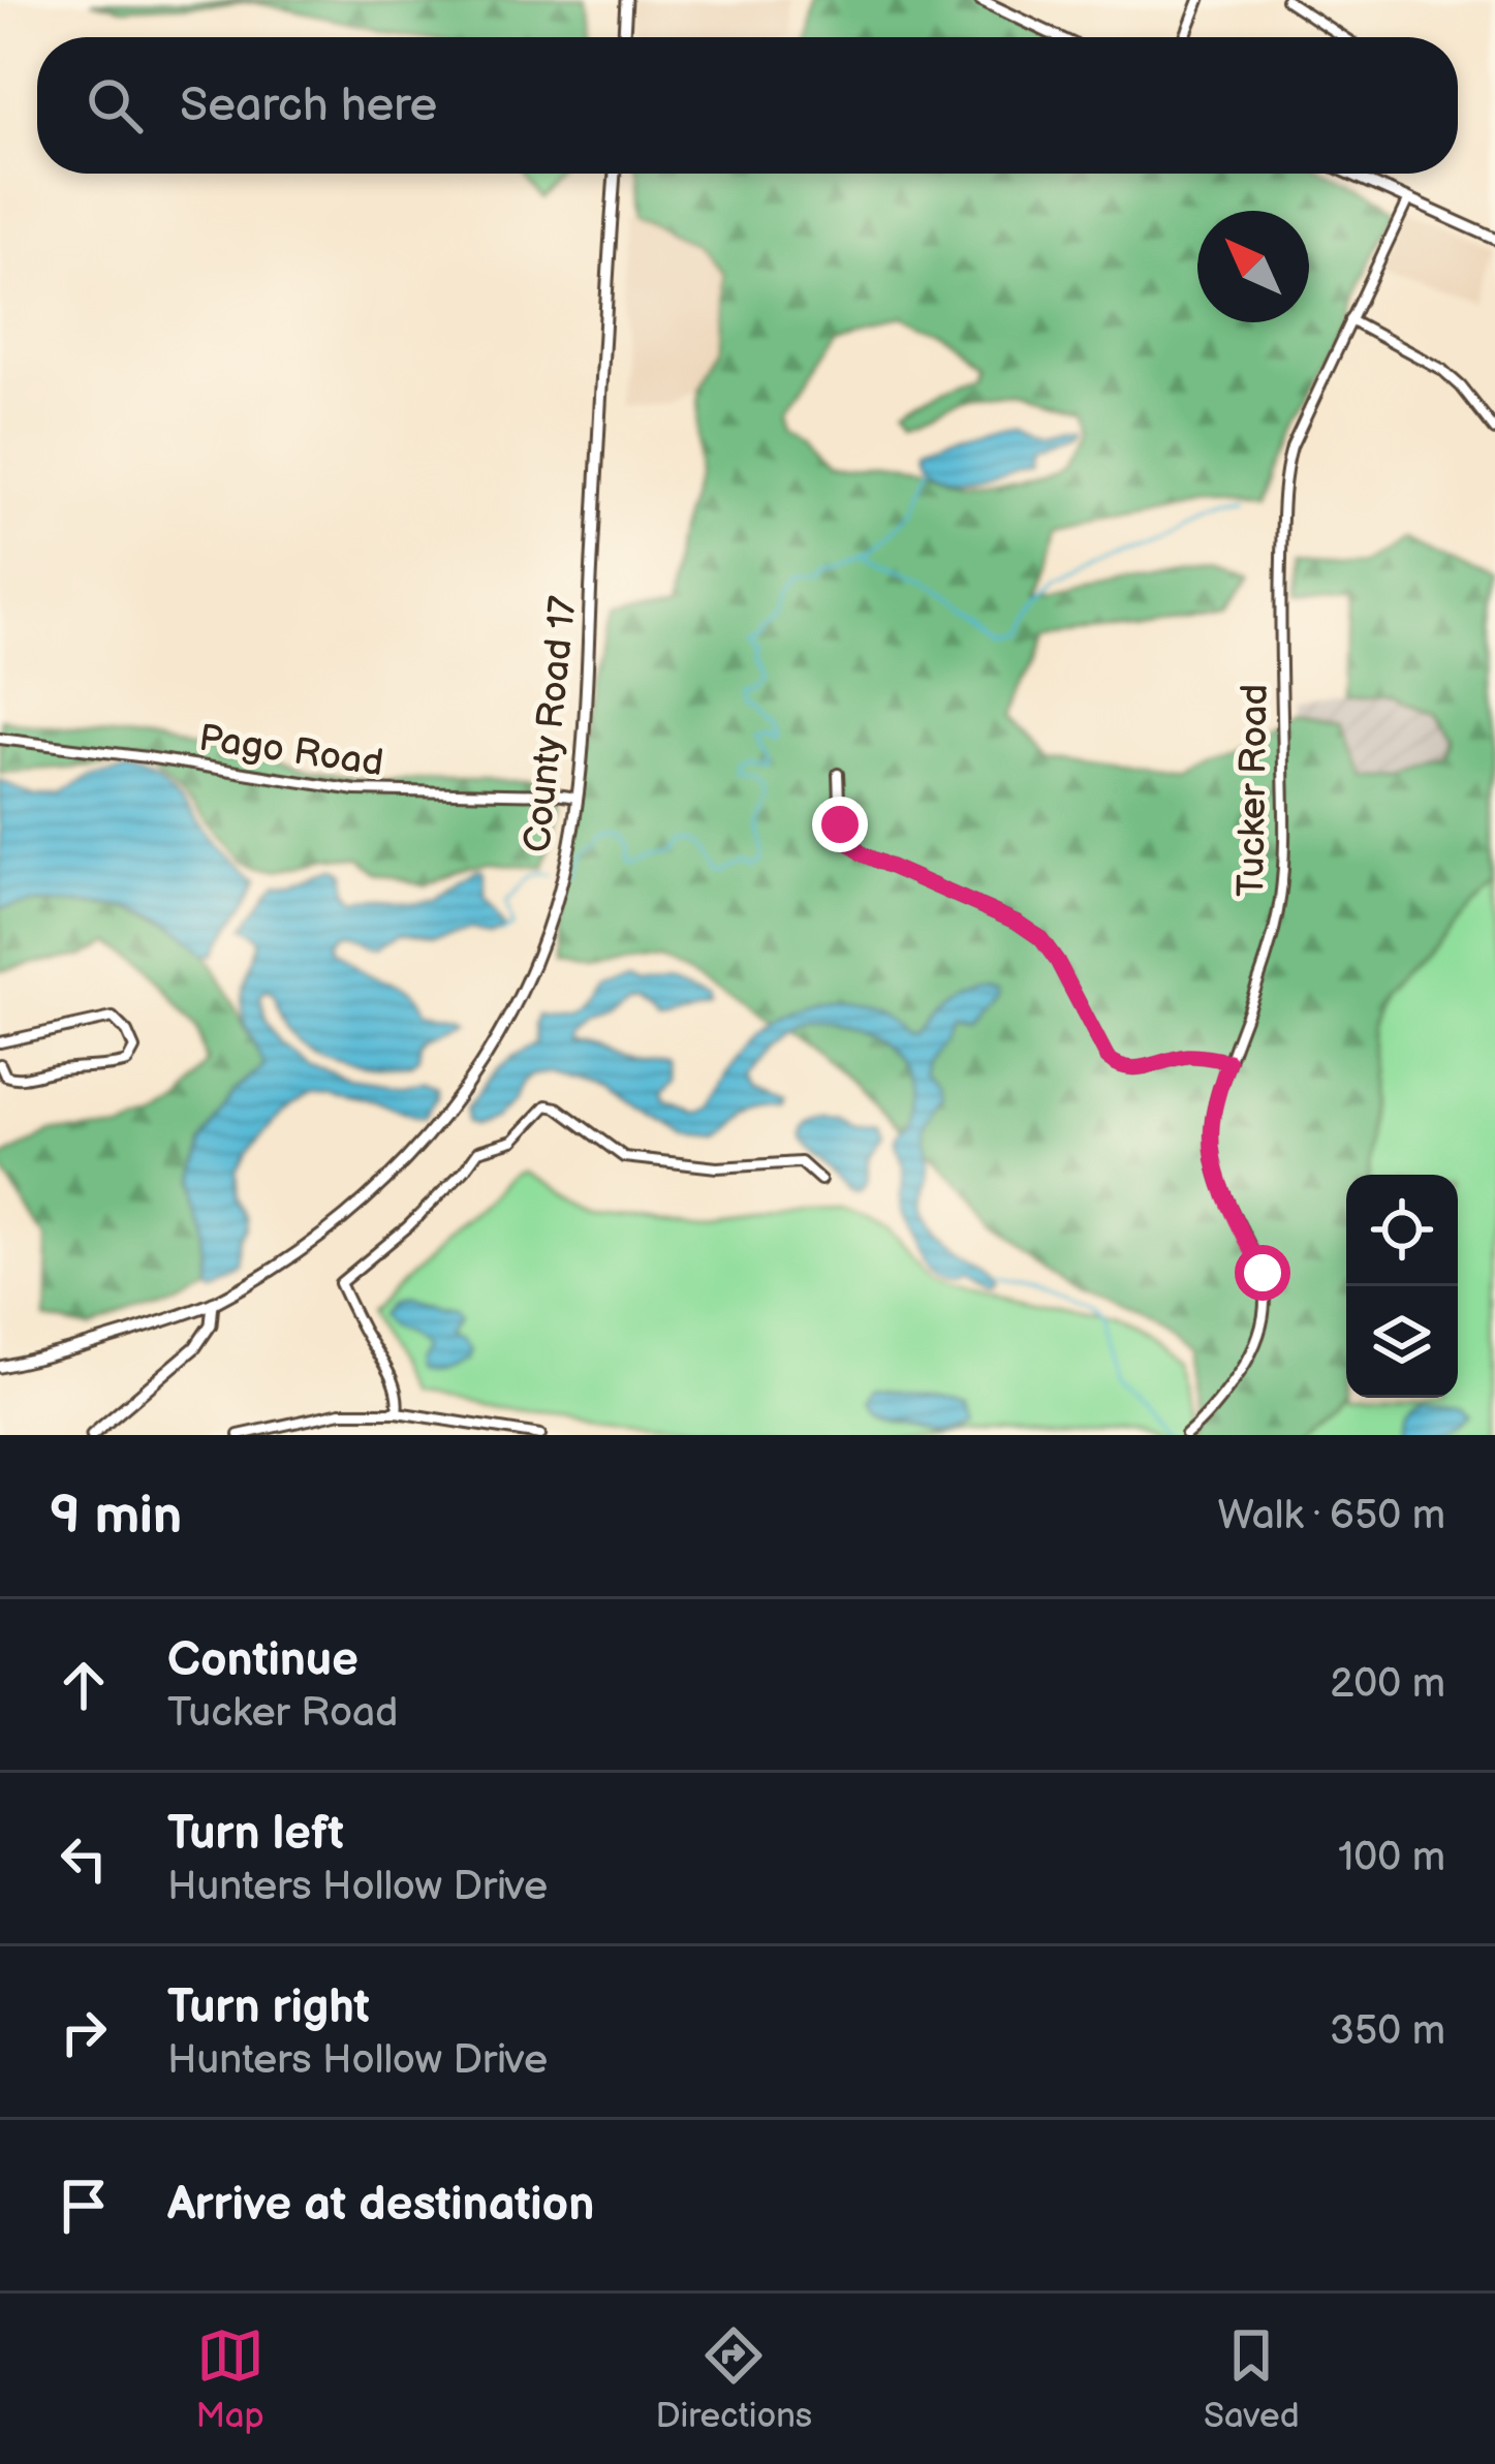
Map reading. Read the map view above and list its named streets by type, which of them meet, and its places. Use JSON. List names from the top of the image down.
{
  "streets": {
    "main road": ["County Road 17"],
    "street": ["Pago Road", "Tucker Road"]
  },
  "crossings": [
    ["County Road 17", "Pago Road"]
  ],
  "north": "top left",
  "page": {
    "search": "Search here",
    "heading": ["9 min", "Walk · 650 m"],
    "list": [
      ["Continue", "Tucker Road", "200 m"],
      ["Turn left", "Hunters Hollow Drive", "100 m"],
      ["Turn right", "Hunters Hollow Drive", "350 m"],
      "Arrive at destination"
    ],
    "nav": ["Map", "Directions", "Saved"]
  }
}
